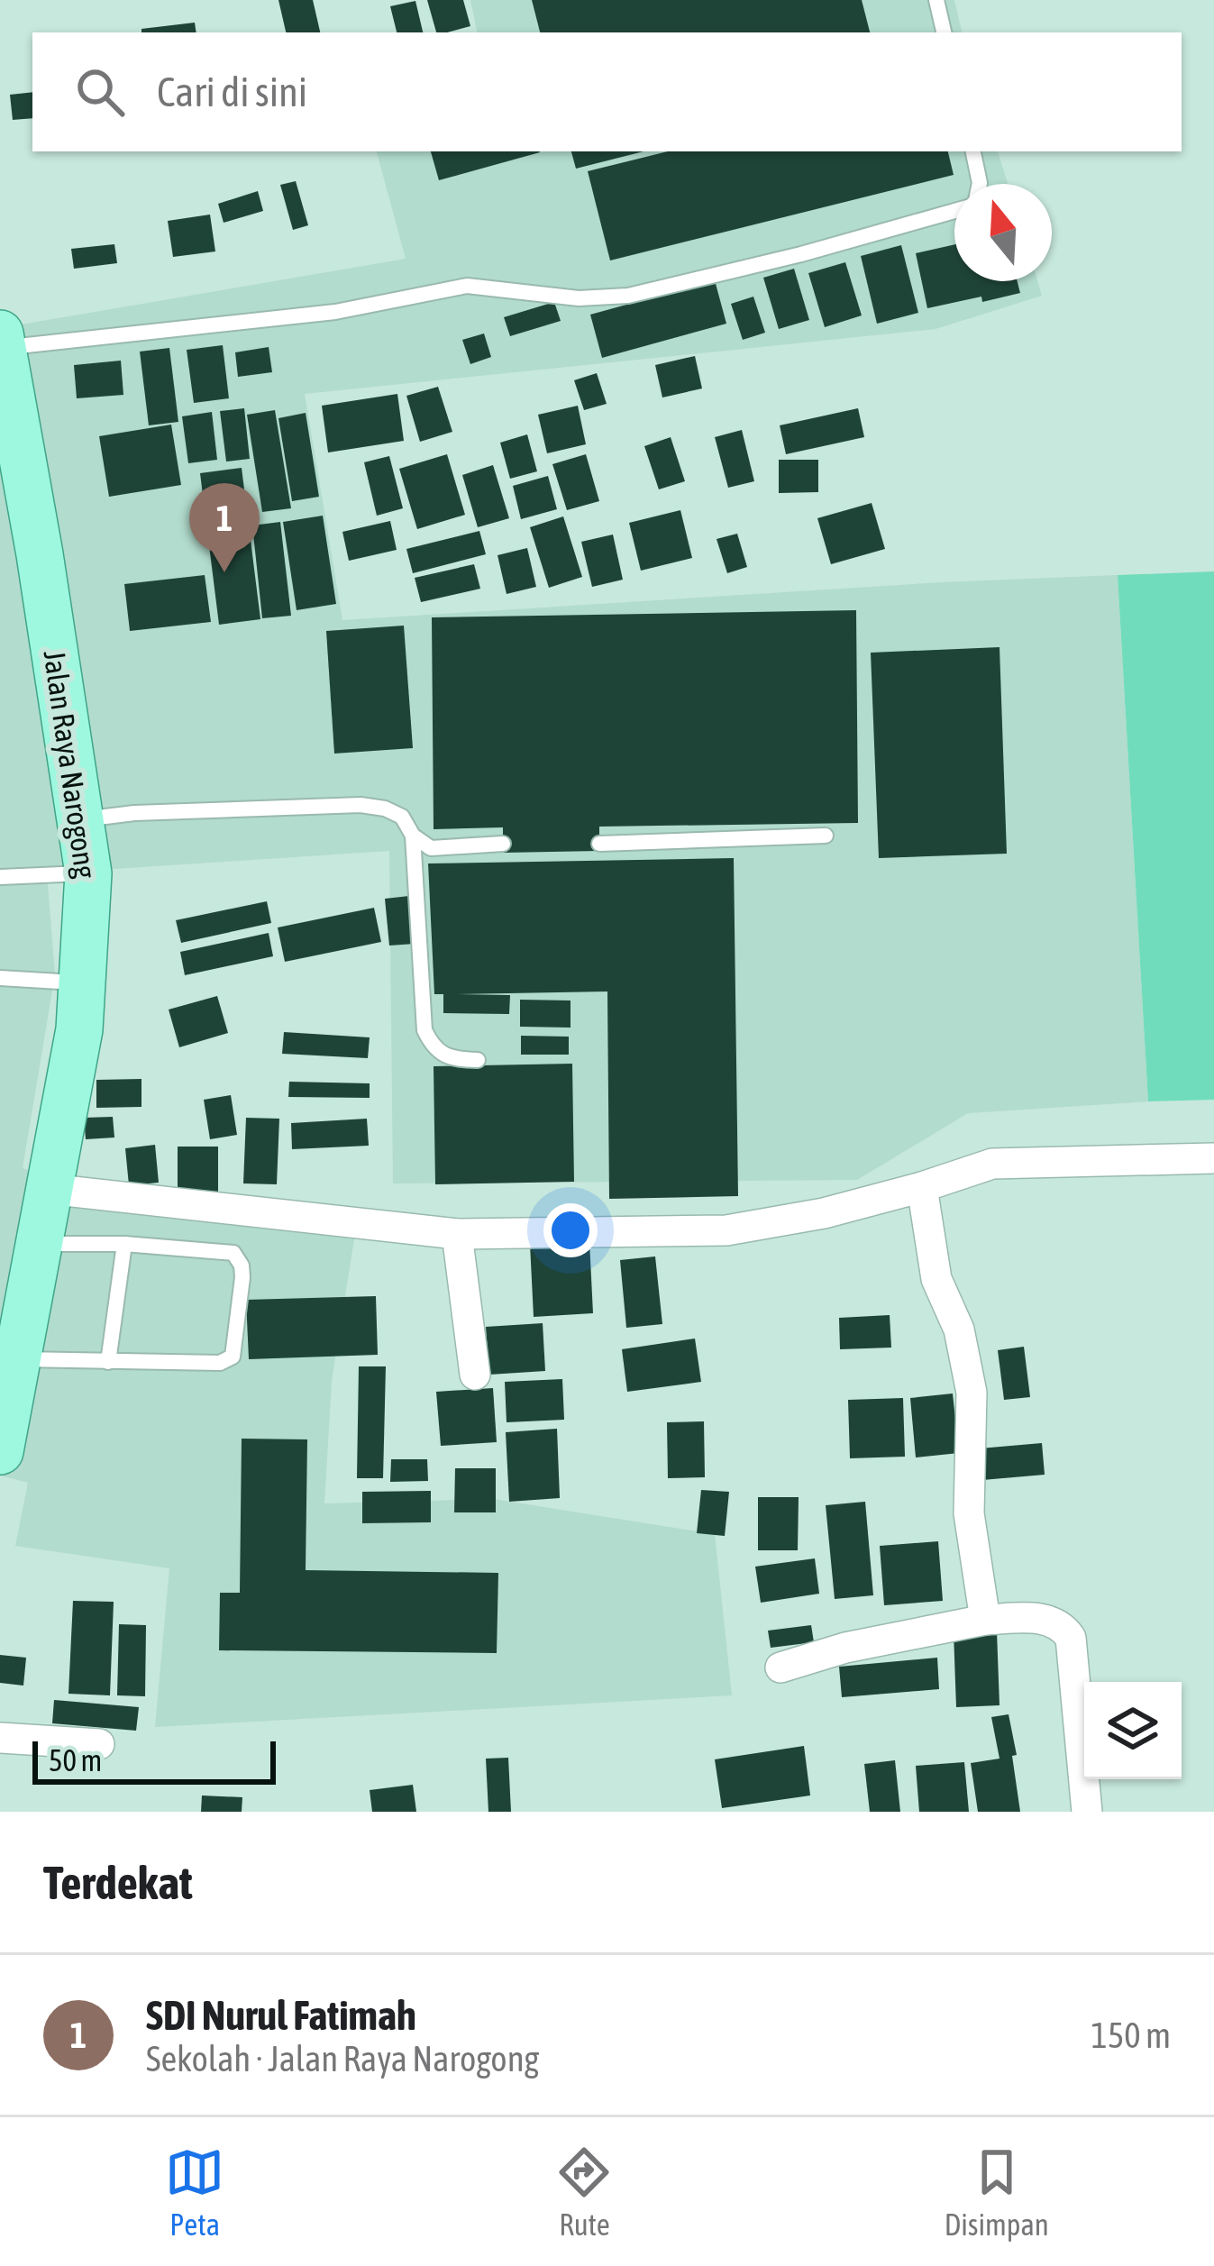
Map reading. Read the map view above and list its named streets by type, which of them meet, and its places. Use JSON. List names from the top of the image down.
{
  "streets": {
    "main road": ["Jalan Raya Narogong"]
  },
  "scale_bar": "50 m",
  "north": "top",
  "page": {
    "search": "Cari di sini",
    "pins": "1",
    "scale": "50 m",
    "heading": "Terdekat",
    "list": [
      {
        "mark": "1",
        "name": "SDI Nurul Fatimah",
        "note": "Sekolah · Jalan Raya Narogong",
        "value": "150 m"
      }
    ],
    "nav": ["Peta", "Rute", "Disimpan"]
  }
}
